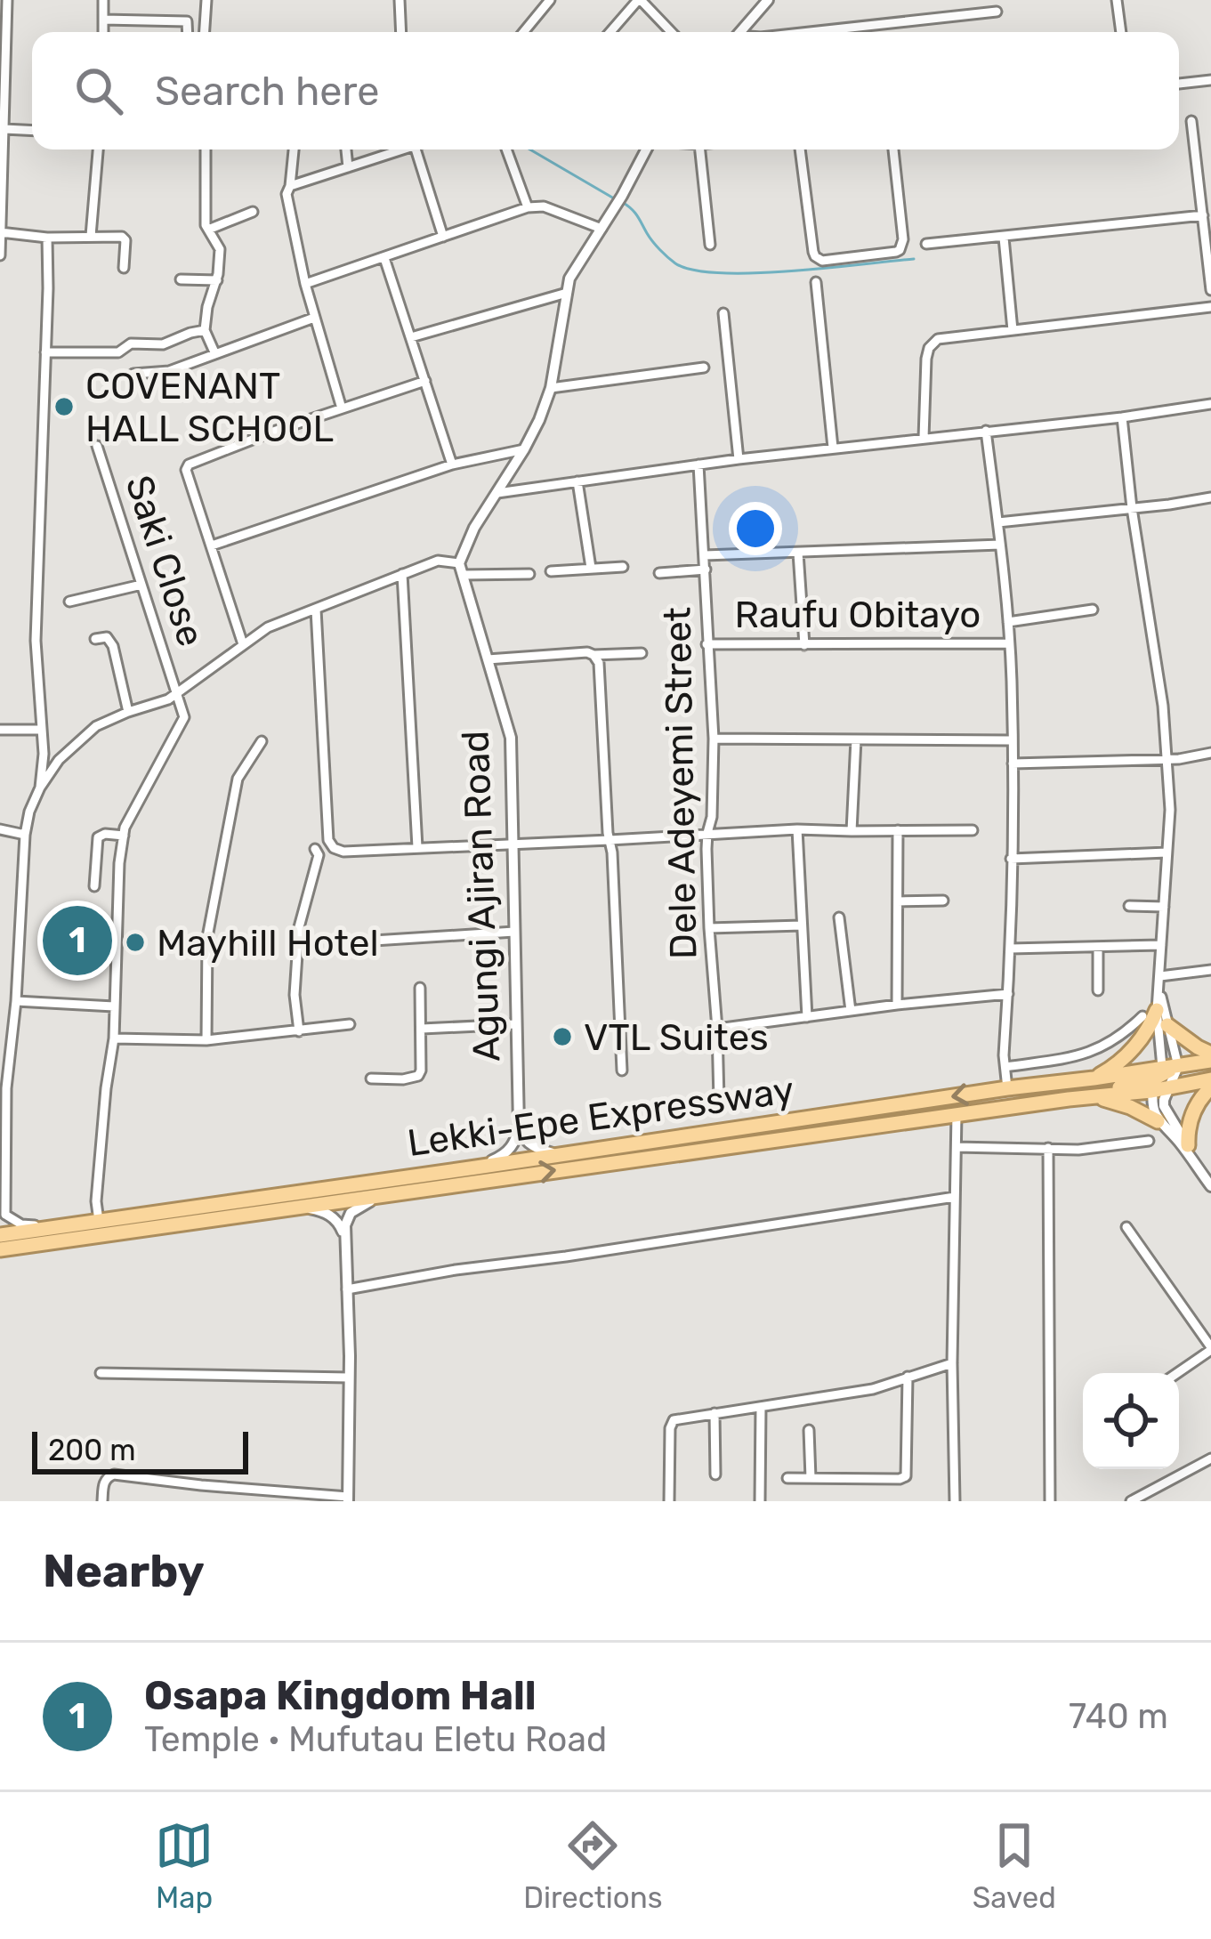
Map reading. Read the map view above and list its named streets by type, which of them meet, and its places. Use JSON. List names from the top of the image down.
{
  "streets": {
    "highway": ["Lekki-Epe Expressway"],
    "street": [
      "Saki Close",
      "Raufu Obitayo",
      "Dele Adeyemi Street",
      "Agungi Ajiran Road"
    ]
  },
  "crossings": [
    ["Raufu Obitayo", "Dele Adeyemi Street"]
  ],
  "places": ["COVENANT HALL SCHOOL", "Mayhill Hotel", "VTL Suites"],
  "scale_bar": "200 m",
  "page": {
    "search": "Search here",
    "pins": "1",
    "scale": "200 m",
    "heading": "Nearby",
    "list": [
      {
        "mark": "1",
        "name": "Osapa Kingdom Hall",
        "note": "Temple · Mufutau Eletu Road",
        "value": "740 m"
      }
    ],
    "nav": ["Map", "Directions", "Saved"]
  }
}
